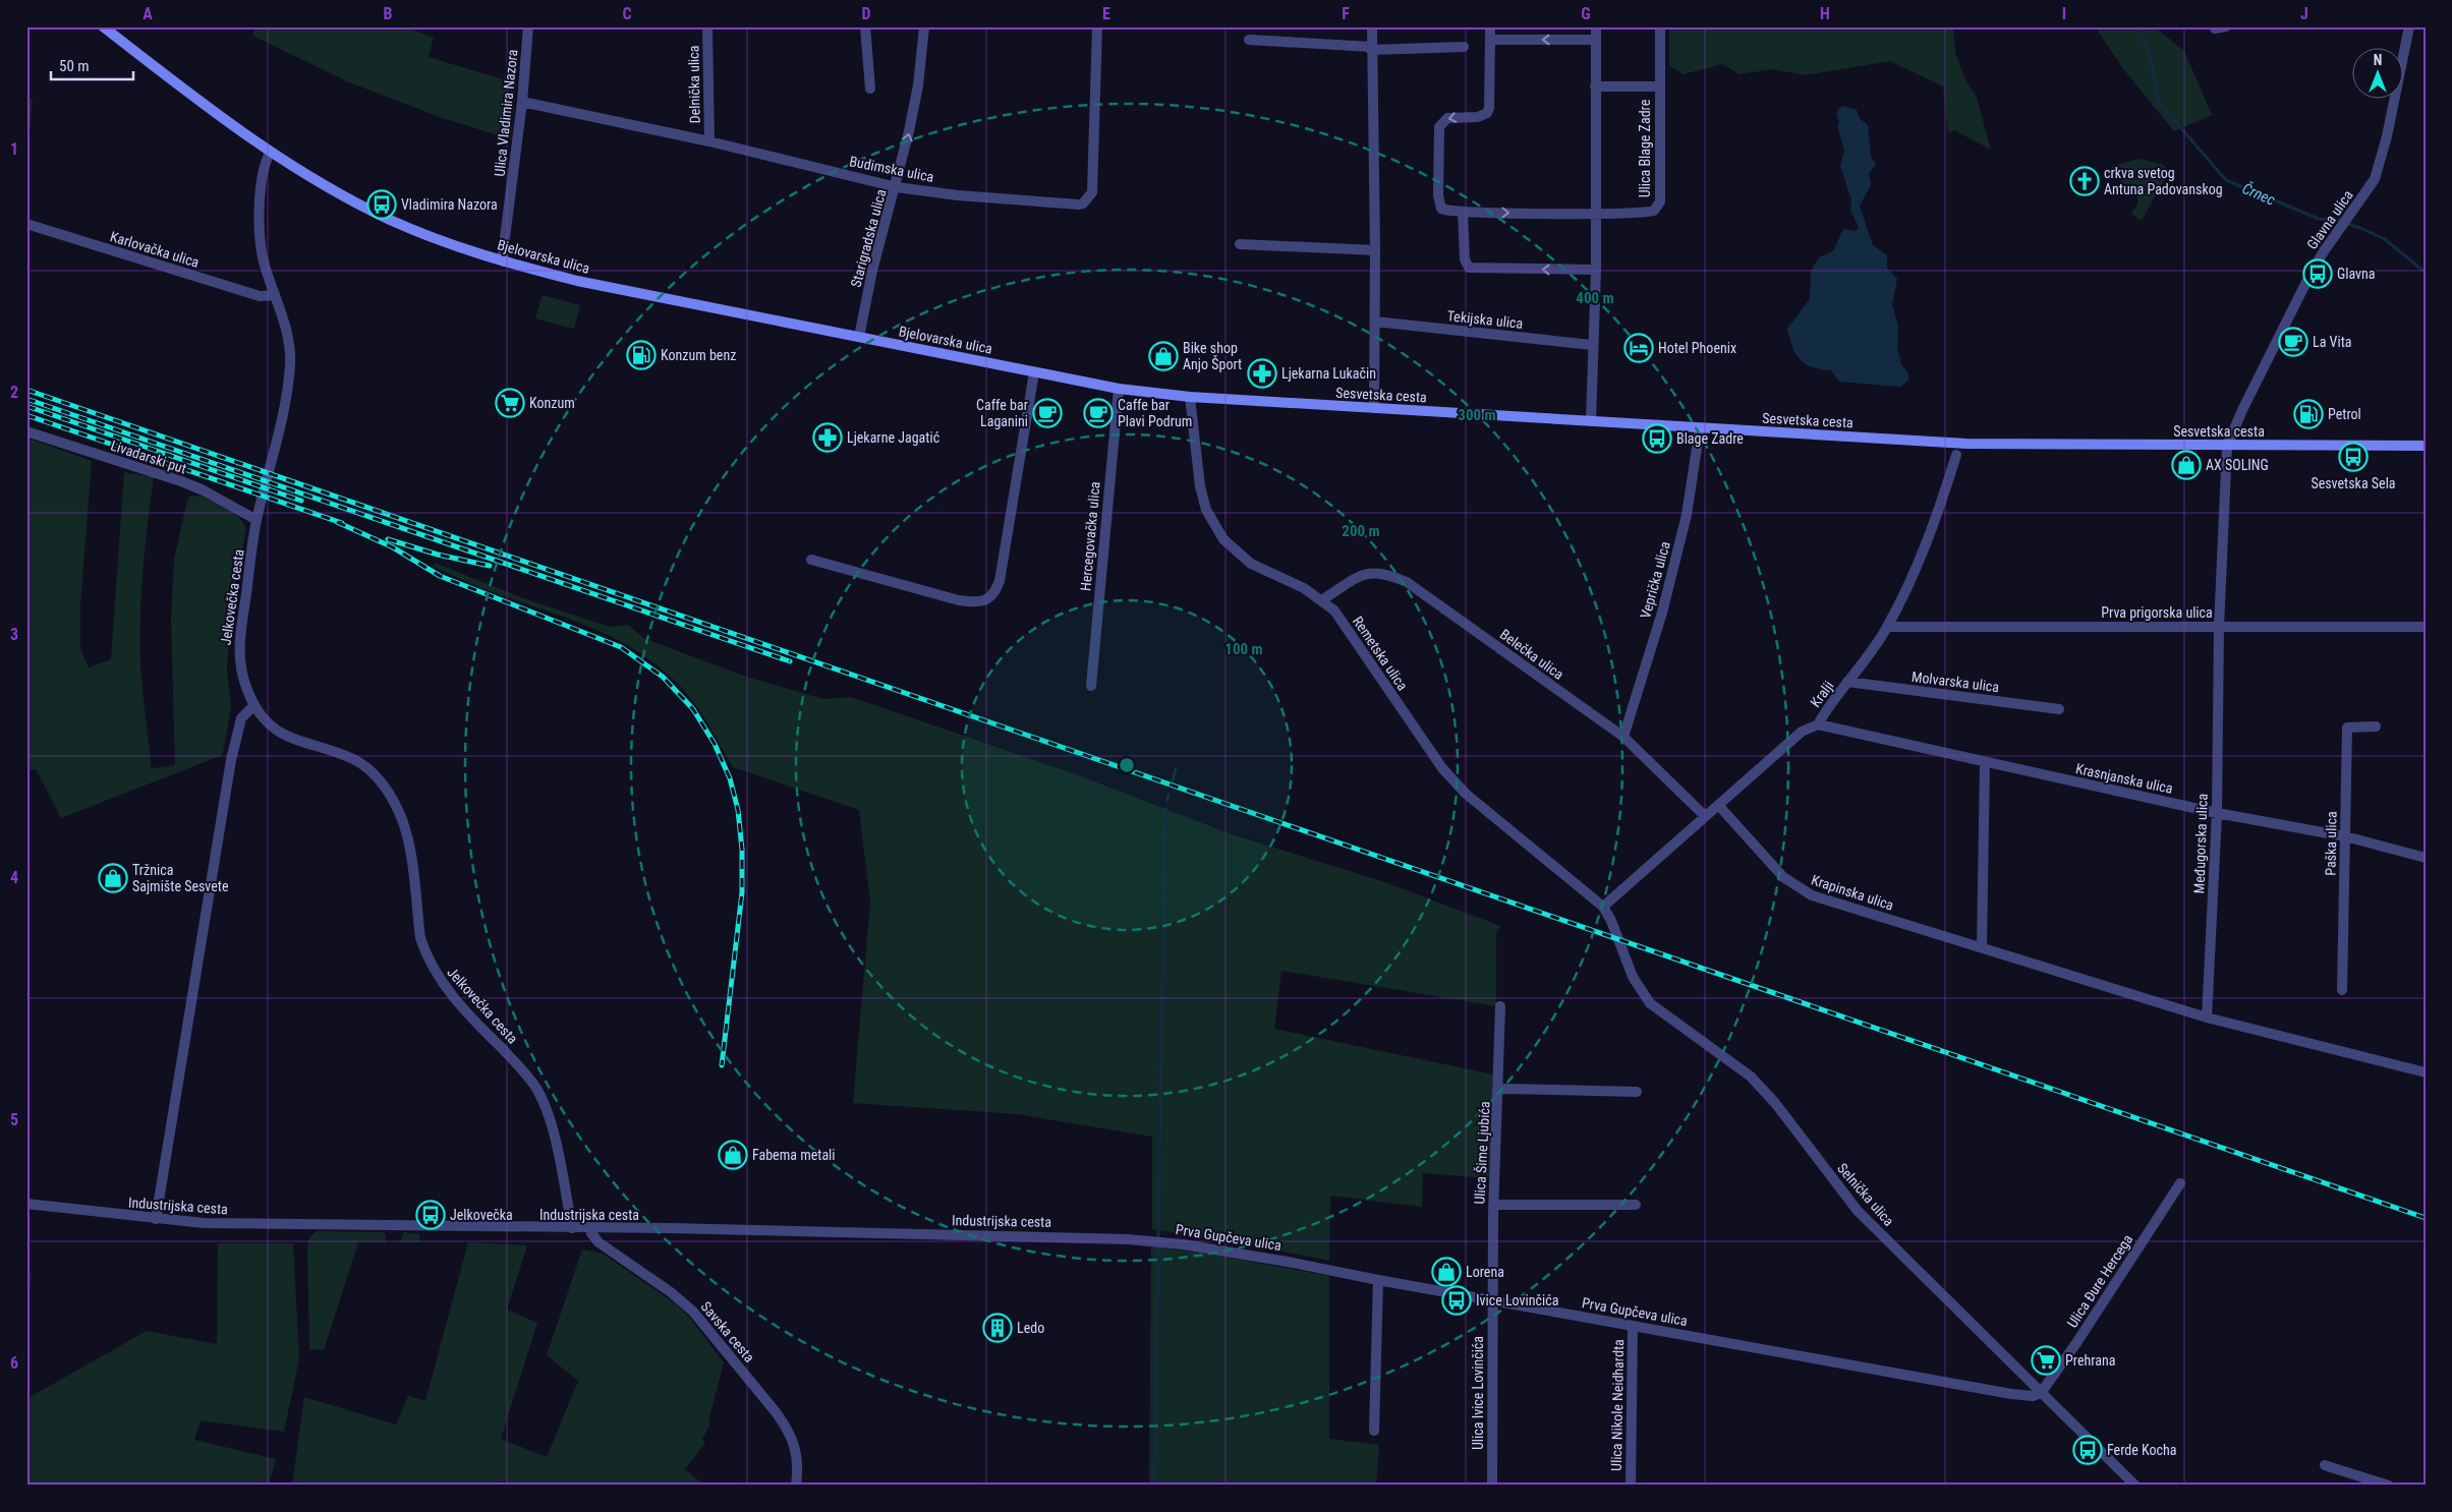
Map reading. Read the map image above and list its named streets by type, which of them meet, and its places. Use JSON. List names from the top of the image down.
{
  "streets": {
    "main road": ["Bjelovarska ulica", "Sesvetska cesta"],
    "street": [
      "Delnička ulica",
      "Ulica Vladimira Nazora",
      "Ulica Blage Zadre",
      "Budimska ulica",
      "Glavna ulica",
      "Starigradska ulica",
      "Karlovačka ulica",
      "Tekijska ulica",
      "Livadarski put",
      "Hercegovačka ulica",
      "Veprička ulica",
      "Jelkovečka cesta",
      "Prva prigorska ulica",
      "Remetska ulica",
      "Belečka ulica",
      "Molvarska ulica",
      "Kralji",
      "Krasnjanska ulica",
      "Međugorska ulica",
      "Paška ulica",
      "Krapinska ulica",
      "Ulica Šime Ljubića",
      "Selnička ulica",
      "Industrijska cesta",
      "Prva Gupčeva ulica",
      "Ulica Đure Hercega",
      "Savska cesta",
      "Ulica Ivice Lovinčića",
      "Ulica Nikole Neidhardta"
    ]
  },
  "crossings": [
    ["Delnička ulica", "Budimska ulica"],
    ["Ulica Vladimira Nazora", "Budimska ulica"],
    ["Ulica Vladimira Nazora", "Bjelovarska ulica"],
    ["Budimska ulica", "Starigradska ulica"],
    ["Glavna ulica", "Sesvetska cesta"],
    ["Glavna ulica", "Međugorska ulica"],
    ["Starigradska ulica", "Bjelovarska ulica"],
    ["Karlovačka ulica", "Jelkovečka cesta"],
    ["Bjelovarska ulica", "Sesvetska cesta"],
    ["Bjelovarska ulica", "Hercegovačka ulica"],
    ["Bjelovarska ulica", "Jelkovečka cesta"],
    ["Bjelovarska ulica", "Remetska ulica"],
    ["Sesvetska cesta", "Veprička ulica"],
    ["Sesvetska cesta", "Remetska ulica"],
    ["Sesvetska cesta", "Međugorska ulica"],
    ["Livadarski put", "Jelkovečka cesta"],
    ["Veprička ulica", "Belečka ulica"],
    ["Jelkovečka cesta", "Industrijska cesta"],
    ["Prva prigorska ulica", "Kralji"],
    ["Prva prigorska ulica", "Međugorska ulica"],
    ["Remetska ulica", "Belečka ulica"],
    ["Remetska ulica", "Kralji"],
    ["Remetska ulica", "Selnička ulica"],
    ["Belečka ulica", "Kralji"],
    ["Molvarska ulica", "Kralji"],
    ["Kralji", "Krasnjanska ulica"],
    ["Kralji", "Krapinska ulica"],
    ["Kralji", "Selnička ulica"],
    ["Krasnjanska ulica", "Međugorska ulica"],
    ["Krasnjanska ulica", "Paška ulica"],
    ["Međugorska ulica", "Krapinska ulica"],
    ["Ulica Šime Ljubića", "Prva Gupčeva ulica"],
    ["Ulica Šime Ljubića", "Ulica Ivice Lovinčića"],
    ["Selnička ulica", "Prva Gupčeva ulica"],
    ["Selnička ulica", "Ulica Đure Hercega"],
    ["Industrijska cesta", "Prva Gupčeva ulica"],
    ["Industrijska cesta", "Savska cesta"],
    ["Prva Gupčeva ulica", "Ulica Đure Hercega"],
    ["Prva Gupčeva ulica", "Ulica Ivice Lovinčića"],
    ["Prva Gupčeva ulica", "Ulica Nikole Neidhardta"]
  ],
  "water": ["Črnec"],
  "places": {
    "church": ["crkva svetog Antuna Padovanskog"],
    "bus stop": [
      "Vladimira Nazora",
      "Glavna",
      "Blage Zadre",
      "Sesvetska Sela",
      "Jelkovečka",
      "Ivice Lovinčića",
      "Ferde Kocha"
    ],
    "cafe": ["La Vita", "Caffe bar Laganini", "Caffe bar Plavi Podrum"],
    "hotel": ["Hotel Phoenix"],
    "fuel station": ["Konzum benz", "Petrol"],
    "shop": [
      "Bike shop Anjo Šport",
      "AX SOLING",
      "Tržnica Sajmište Sesvete",
      "Fabema metali",
      "Lorena"
    ],
    "pharmacy": ["Ljekarna Lukačin", "Ljekarne Jagatić"],
    "supermarket": ["Konzum", "Prehrana"],
    "building": ["Ledo"]
  },
  "scale_bar": "50 m",
  "north": "top",
  "grid": {
    "columns": [
      "A",
      "B",
      "C",
      "D",
      "E",
      "F",
      "G",
      "H",
      "I",
      "J"
    ],
    "rows": [
      "1",
      "2",
      "3",
      "4",
      "5",
      "6"
    ]
  },
  "rings": [
    "400 m",
    "300 m",
    "200 m",
    "100 m"
  ]
}
